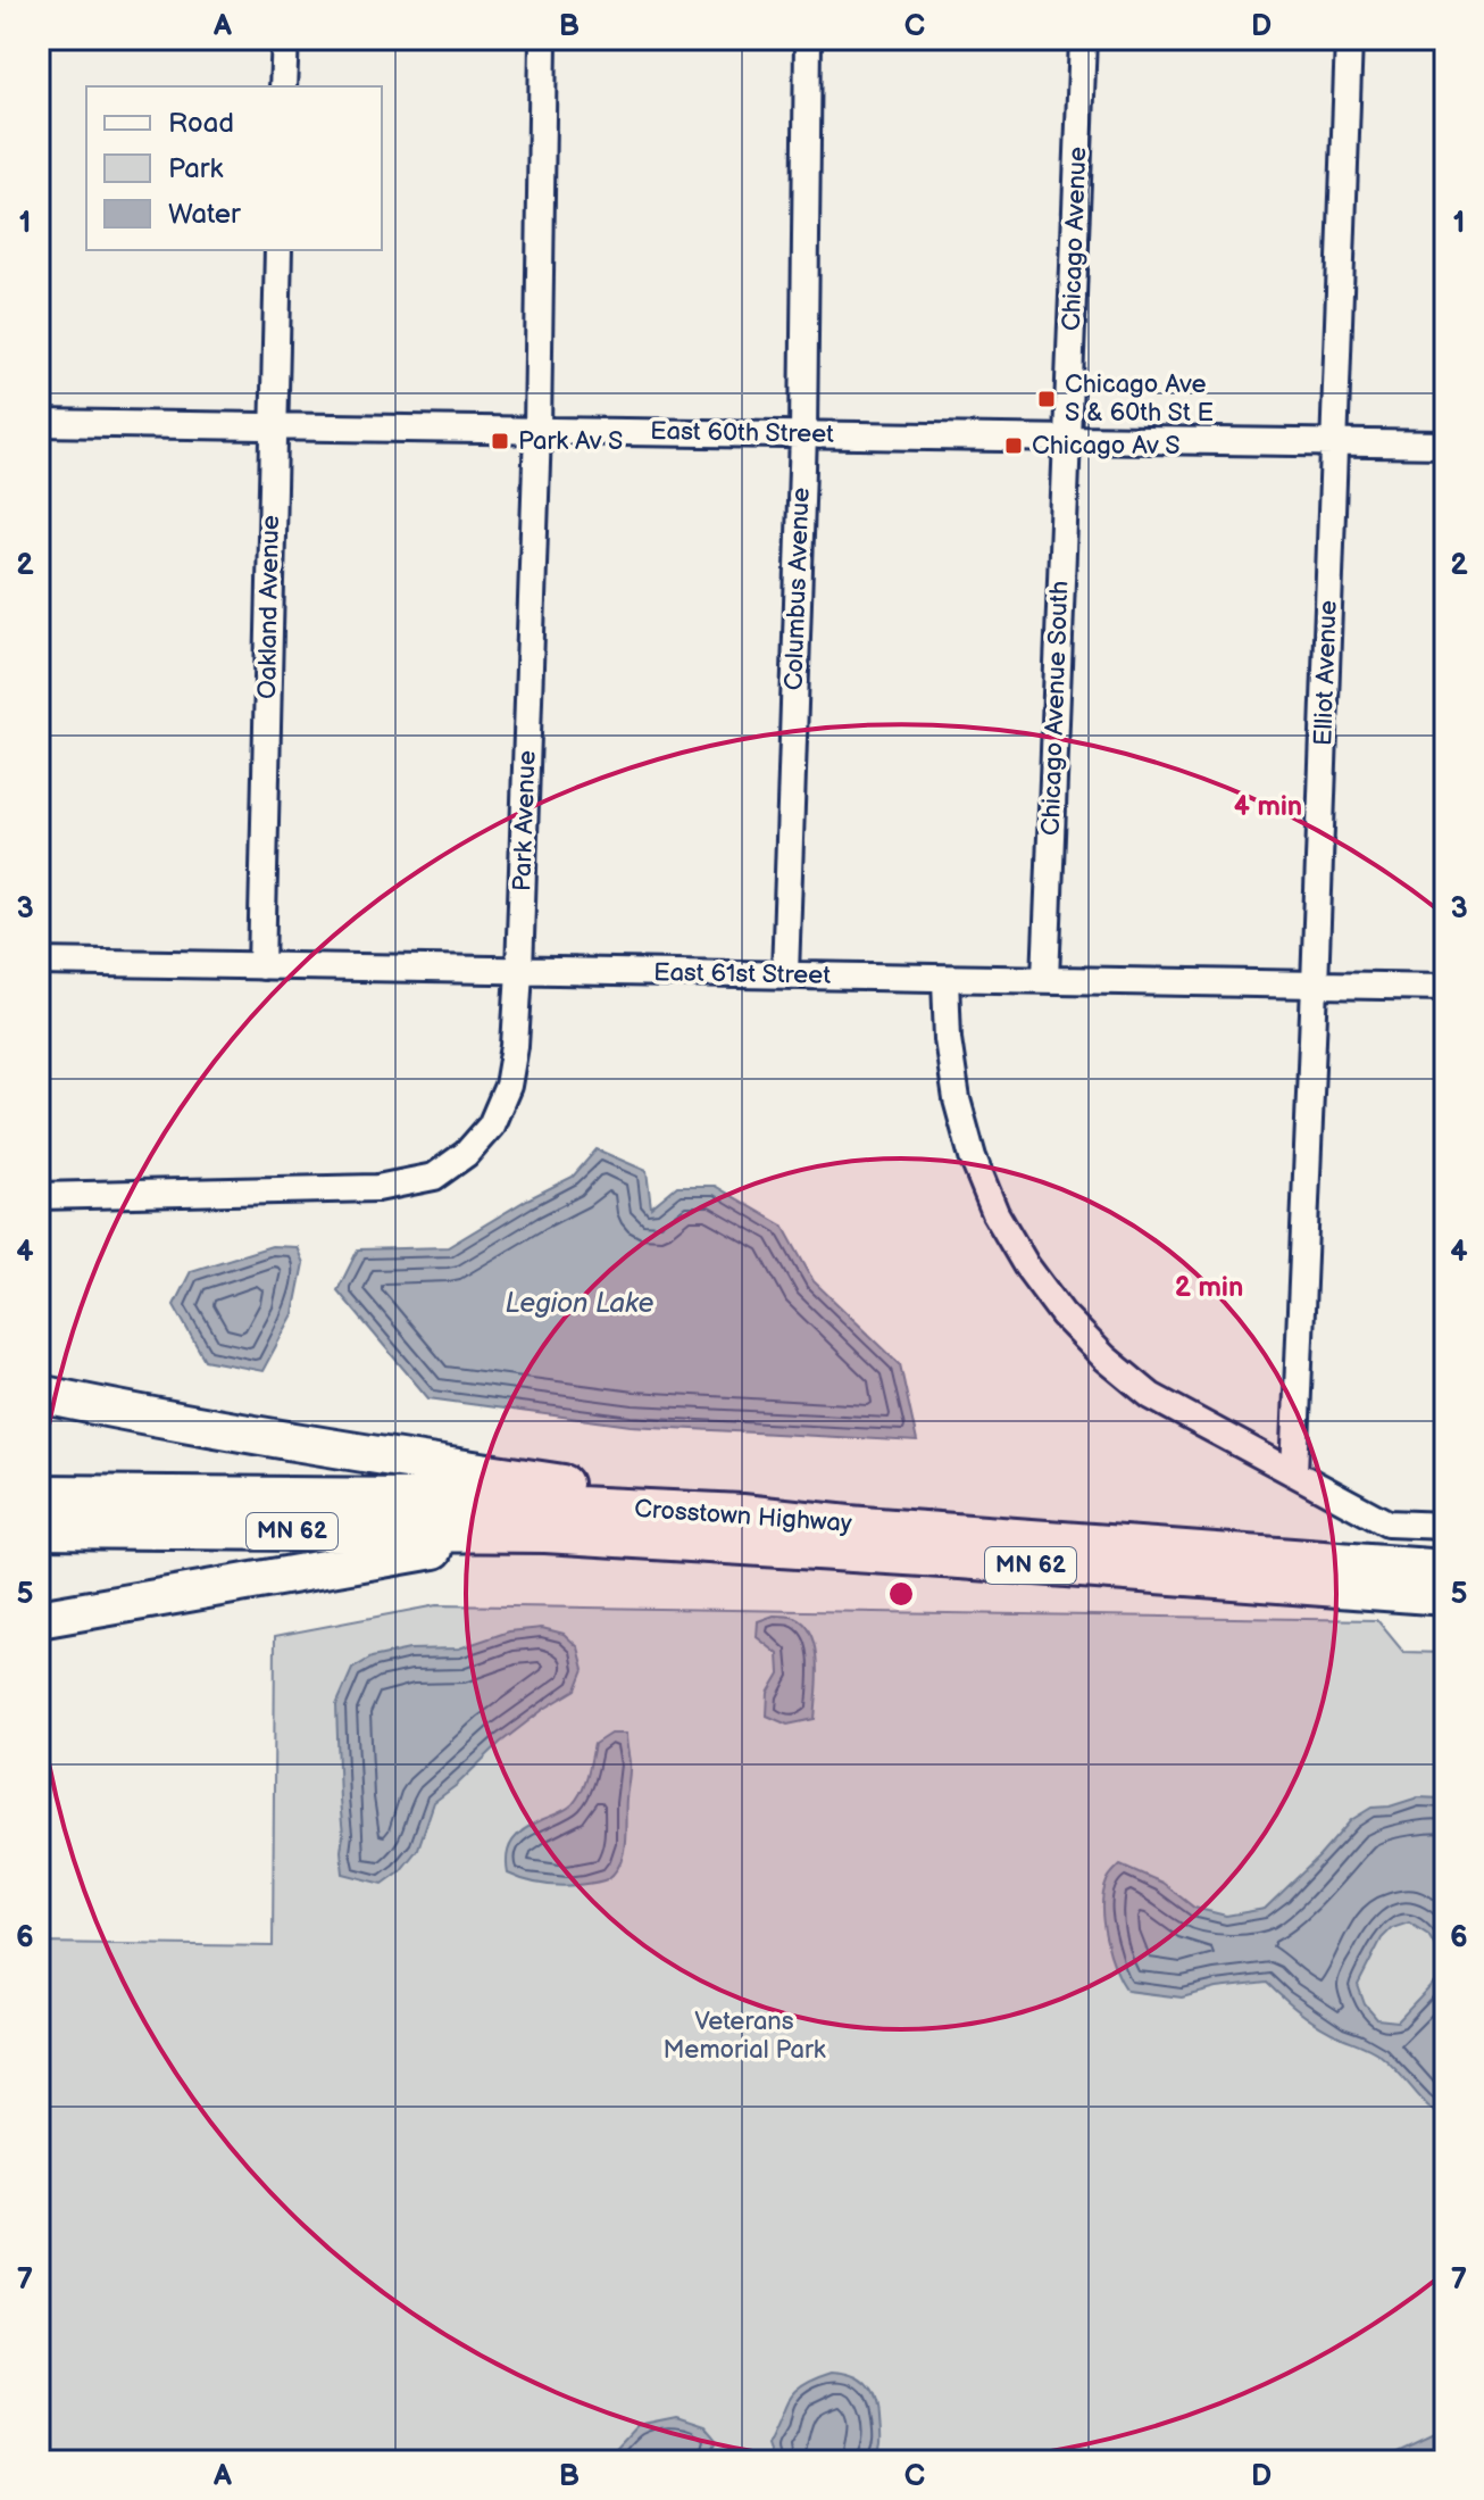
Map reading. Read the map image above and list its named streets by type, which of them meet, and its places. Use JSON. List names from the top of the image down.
{
  "streets": {
    "highway": ["Crosstown Highway", "MN 62"],
    "street": [
      "Chicago Avenue",
      "East 60th Street",
      "Columbus Avenue",
      "Oakland Avenue",
      "Elliot Avenue",
      "Chicago Avenue South",
      "Park Avenue",
      "East 61st Street"
    ]
  },
  "crossings": [
    ["Chicago Avenue", "East 60th Street"],
    ["Chicago Avenue", "Chicago Avenue South"],
    ["East 60th Street", "Columbus Avenue"],
    ["East 60th Street", "Oakland Avenue"],
    ["East 60th Street", "Elliot Avenue"],
    ["East 60th Street", "Chicago Avenue South"],
    ["East 60th Street", "Park Avenue"],
    ["Columbus Avenue", "East 61st Street"],
    ["Oakland Avenue", "East 61st Street"],
    ["Elliot Avenue", "East 61st Street"],
    ["Chicago Avenue South", "East 61st Street"],
    ["Park Avenue", "East 61st Street"]
  ],
  "water": ["Legion Lake"],
  "parks": ["Veterans Memorial Park"],
  "places": {
    "transit": ["Chicago Ave S & 60th St E", "Park Av S", "Chicago Av S"]
  },
  "legend": ["Road", "Park", "Water"],
  "grid": {
    "columns": [
      "A",
      "B",
      "C",
      "D"
    ],
    "rows": [
      "1",
      "2",
      "3",
      "4",
      "5",
      "6",
      "7"
    ]
  },
  "rings": ["4 min", "2 min"]
}
